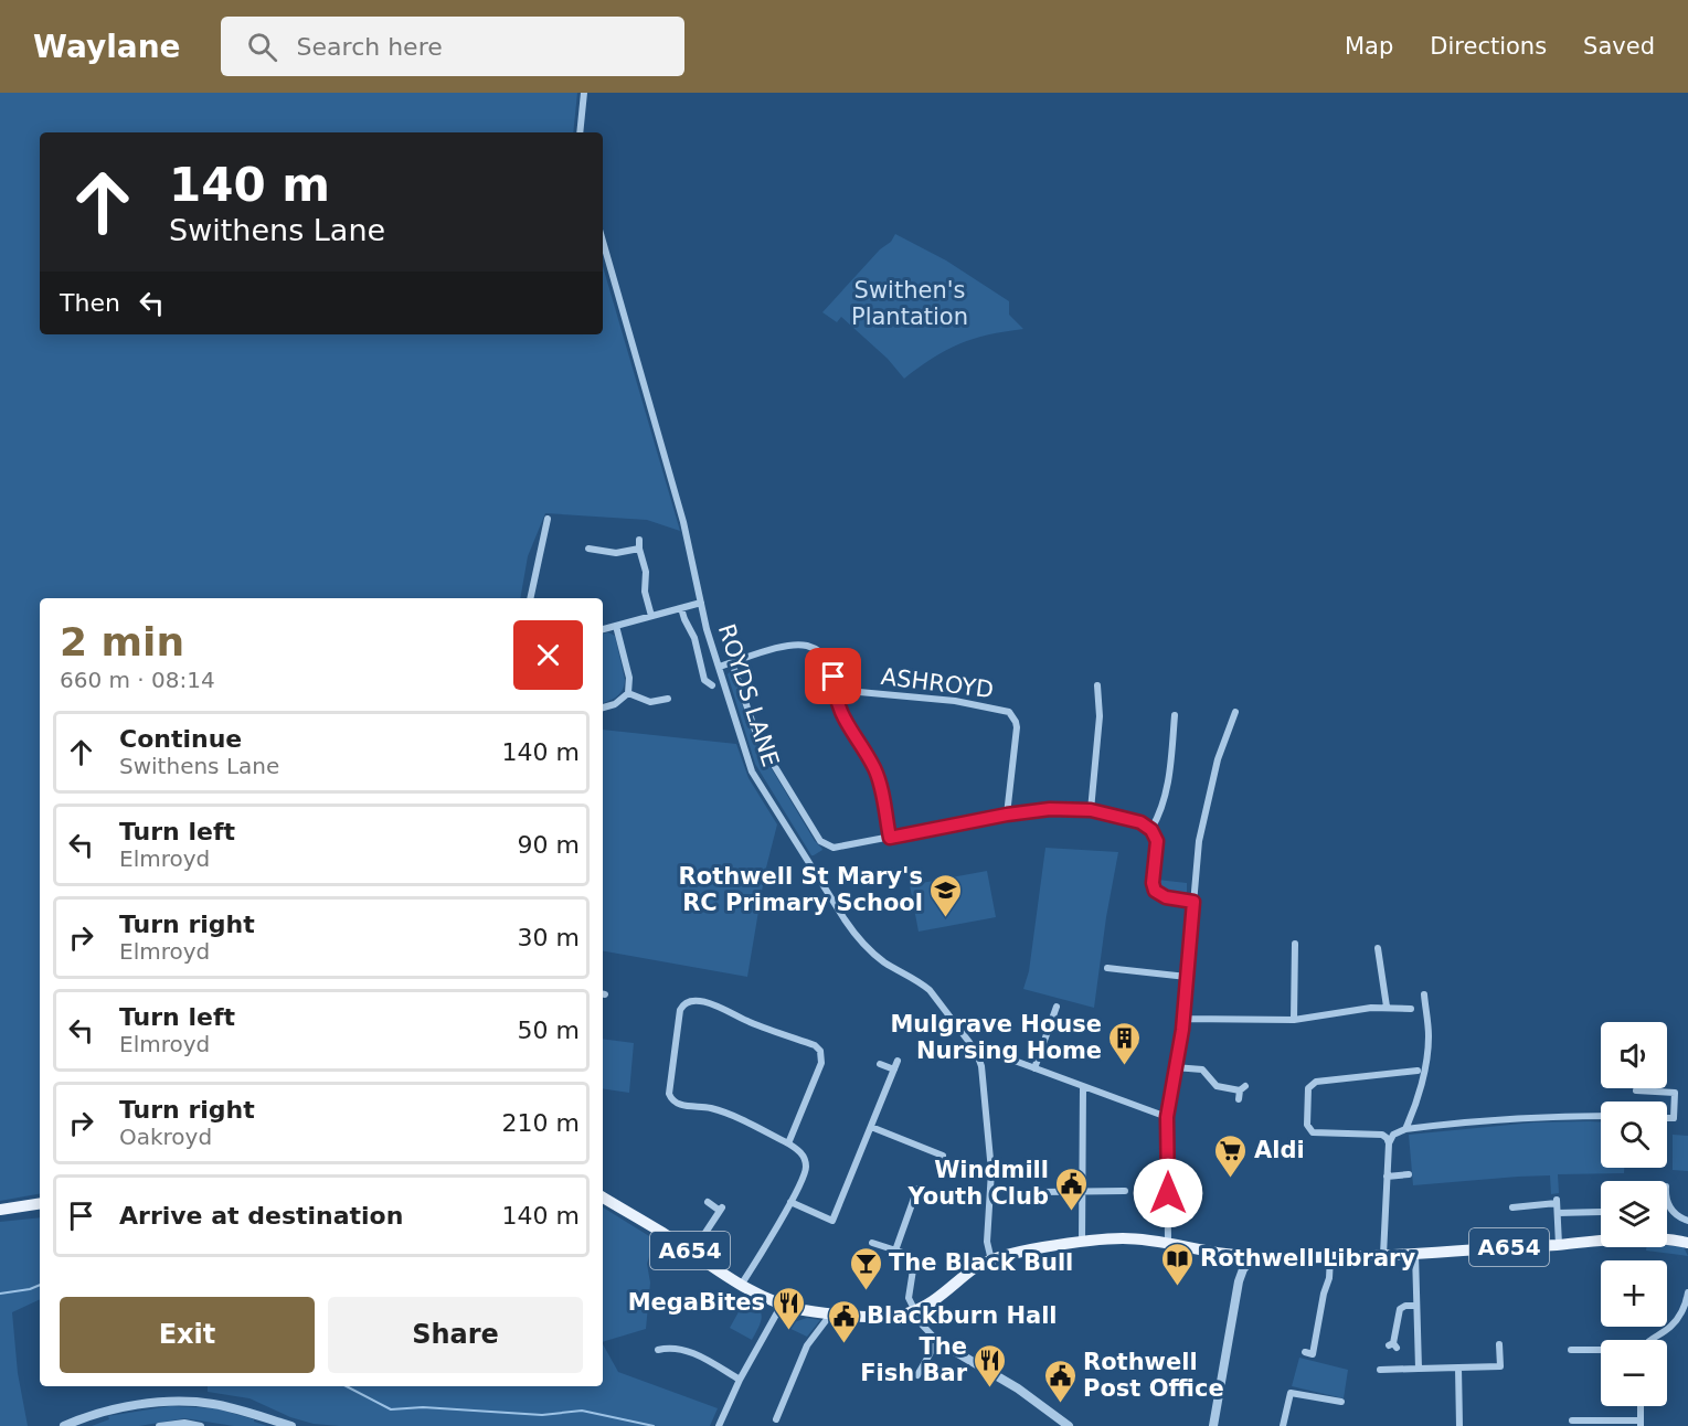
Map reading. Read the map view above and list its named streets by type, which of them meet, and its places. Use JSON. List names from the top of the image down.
{
  "streets": {
    "main road": ["A654"],
    "street": ["ASHROYD", "ROYDS LANE"]
  },
  "crossings": [
    ["ROYDS LANE", "A654"]
  ],
  "parks": ["Swithen's Plantation"],
  "places": {
    "school or university": ["Rothwell St Mary's RC Primary School"],
    "building": ["Mulgrave House Nursing Home"],
    "supermarket": ["Aldi"],
    "public building": ["Windmill Youth Club", "Blackburn Hall", "Rothwell Post Office"],
    "library": ["Rothwell Library"],
    "bar": ["The Black Bull"],
    "restaurant": ["MegaBites", "The Fish Bar"]
  },
  "page": {
    "header": "Waylane",
    "search": "Search here",
    "nav": ["Map", "Directions", "Saved"],
    "turn": ["140 m", "Swithens Lane"],
    "then": "Then",
    "heading": ["2 min", "660 m · 08:14"],
    "list": [
      {
        "name": "Continue",
        "note": "Swithens Lane",
        "value": "140 m"
      },
      {
        "name": "Turn left",
        "note": "Elmroyd",
        "value": "90 m"
      },
      {
        "name": "Turn right",
        "note": "Elmroyd",
        "value": "30 m"
      },
      {
        "name": "Turn left",
        "note": "Elmroyd",
        "value": "50 m"
      },
      {
        "name": "Turn right",
        "note": "Oakroyd",
        "value": "210 m"
      },
      {
        "name": "Arrive at destination",
        "value": "140 m"
      }
    ],
    "map_buttons": ["+", "−"],
    "buttons": ["Exit", "Share"]
  }
}
